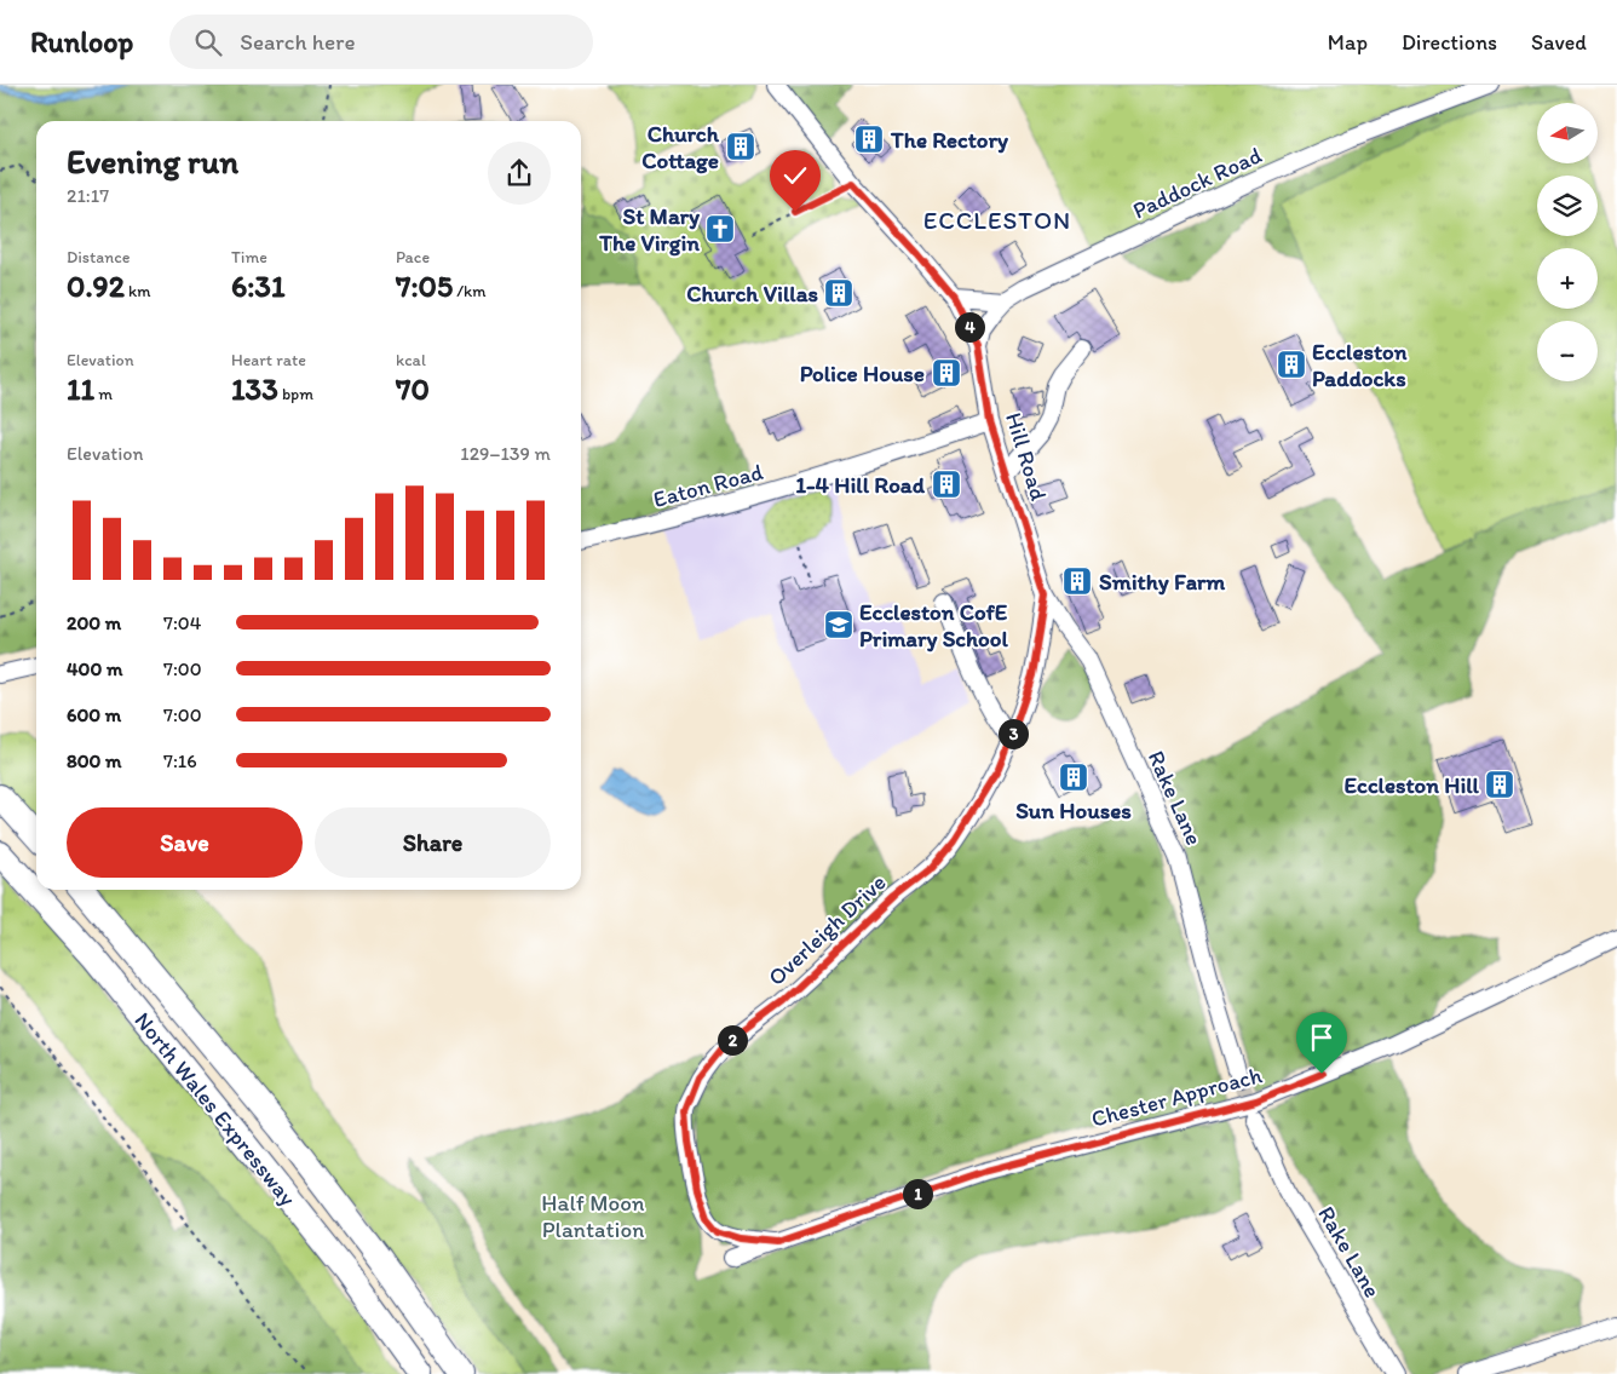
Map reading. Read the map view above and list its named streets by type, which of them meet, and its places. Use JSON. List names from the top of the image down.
{
  "streets": {
    "highway": ["North Wales Expressway"],
    "street": [
      "Paddock Road",
      "Hill Road",
      "Eaton Road",
      "Rake Lane",
      "Overleigh Drive",
      "Chester Approach"
    ]
  },
  "crossings": [
    ["Paddock Road", "Hill Road"],
    ["Hill Road", "Eaton Road"],
    ["Hill Road", "Rake Lane"],
    ["Rake Lane", "Overleigh Drive"],
    ["Overleigh Drive", "Chester Approach"]
  ],
  "districts": ["ECCLESTON"],
  "parks": ["Half Moon Plantation"],
  "places": {
    "building": [
      "The Rectory",
      "Church Cottage",
      "Church Villas",
      "Eccleston Paddocks",
      "Police House",
      "1-4 Hill Road",
      "Smithy Farm",
      "Sun Houses",
      "Eccleston Hill"
    ],
    "church": ["St Mary The Virgin"],
    "school or university": ["Eccleston CofE Primary School"]
  },
  "north": "left",
  "page": {
    "header": "Runloop",
    "search": "Search here",
    "nav": ["Map", "Directions", "Saved"],
    "map_buttons": ["+", "−"],
    "heading": ["Evening run", "21:17"],
    "stats": [
      ["Distance", "0.92 km"],
      ["Time", "6:31"],
      ["Pace", "7:05 /km"],
      ["Elevation", "11 m"],
      ["Heart rate", "133 bpm"],
      ["kcal", "70"]
    ],
    "pins": [
      "4",
      "3",
      "2",
      "1"
    ],
    "chart": ["Elevation", "129–139 m"],
    "list": [
      {
        "name": "200 m",
        "note": "7:04"
      },
      {
        "name": "400 m",
        "note": "7:00"
      },
      {
        "name": "600 m",
        "note": "7:00"
      },
      {
        "name": "800 m",
        "note": "7:16"
      }
    ],
    "buttons": ["Save", "Share"]
  }
}
